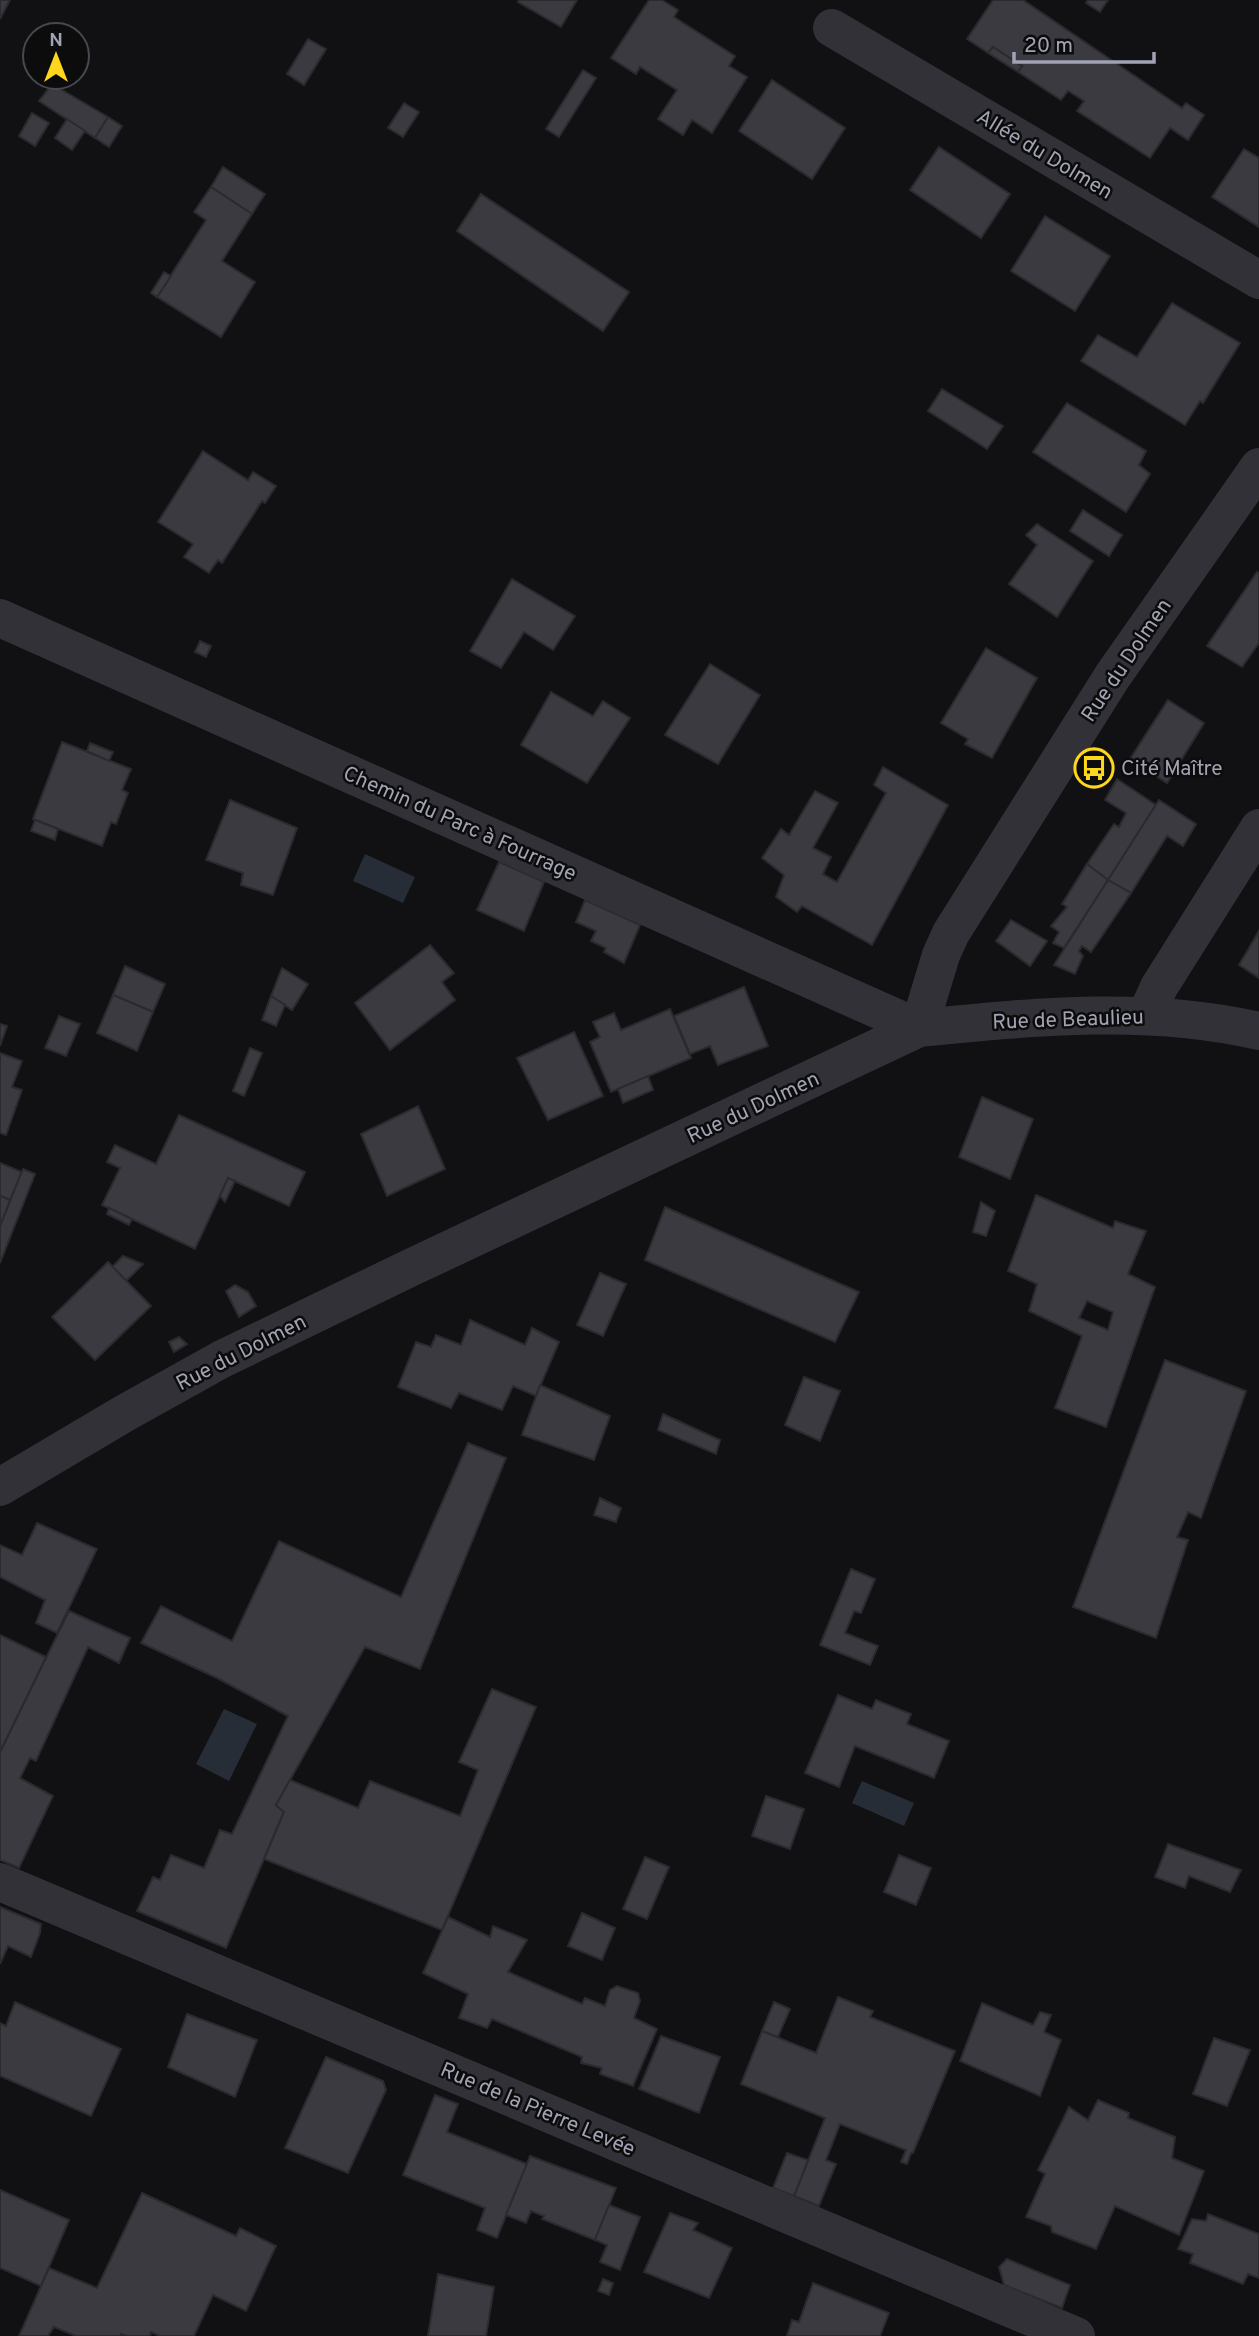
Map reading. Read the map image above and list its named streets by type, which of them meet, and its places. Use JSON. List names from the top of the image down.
{
  "streets": {
    "street": [
      "Allée du Dolmen",
      "Rue du Dolmen",
      "Chemin du Parc à Fourrage",
      "Rue de Beaulieu",
      "Rue de la Pierre Levée"
    ]
  },
  "crossings": [
    ["Rue du Dolmen", "Chemin du Parc à Fourrage"],
    ["Rue du Dolmen", "Rue de Beaulieu"],
    ["Chemin du Parc à Fourrage", "Rue de Beaulieu"]
  ],
  "places": {
    "bus stop": ["Cité Maître"]
  },
  "scale_bar": "20 m",
  "north": "top"
}
